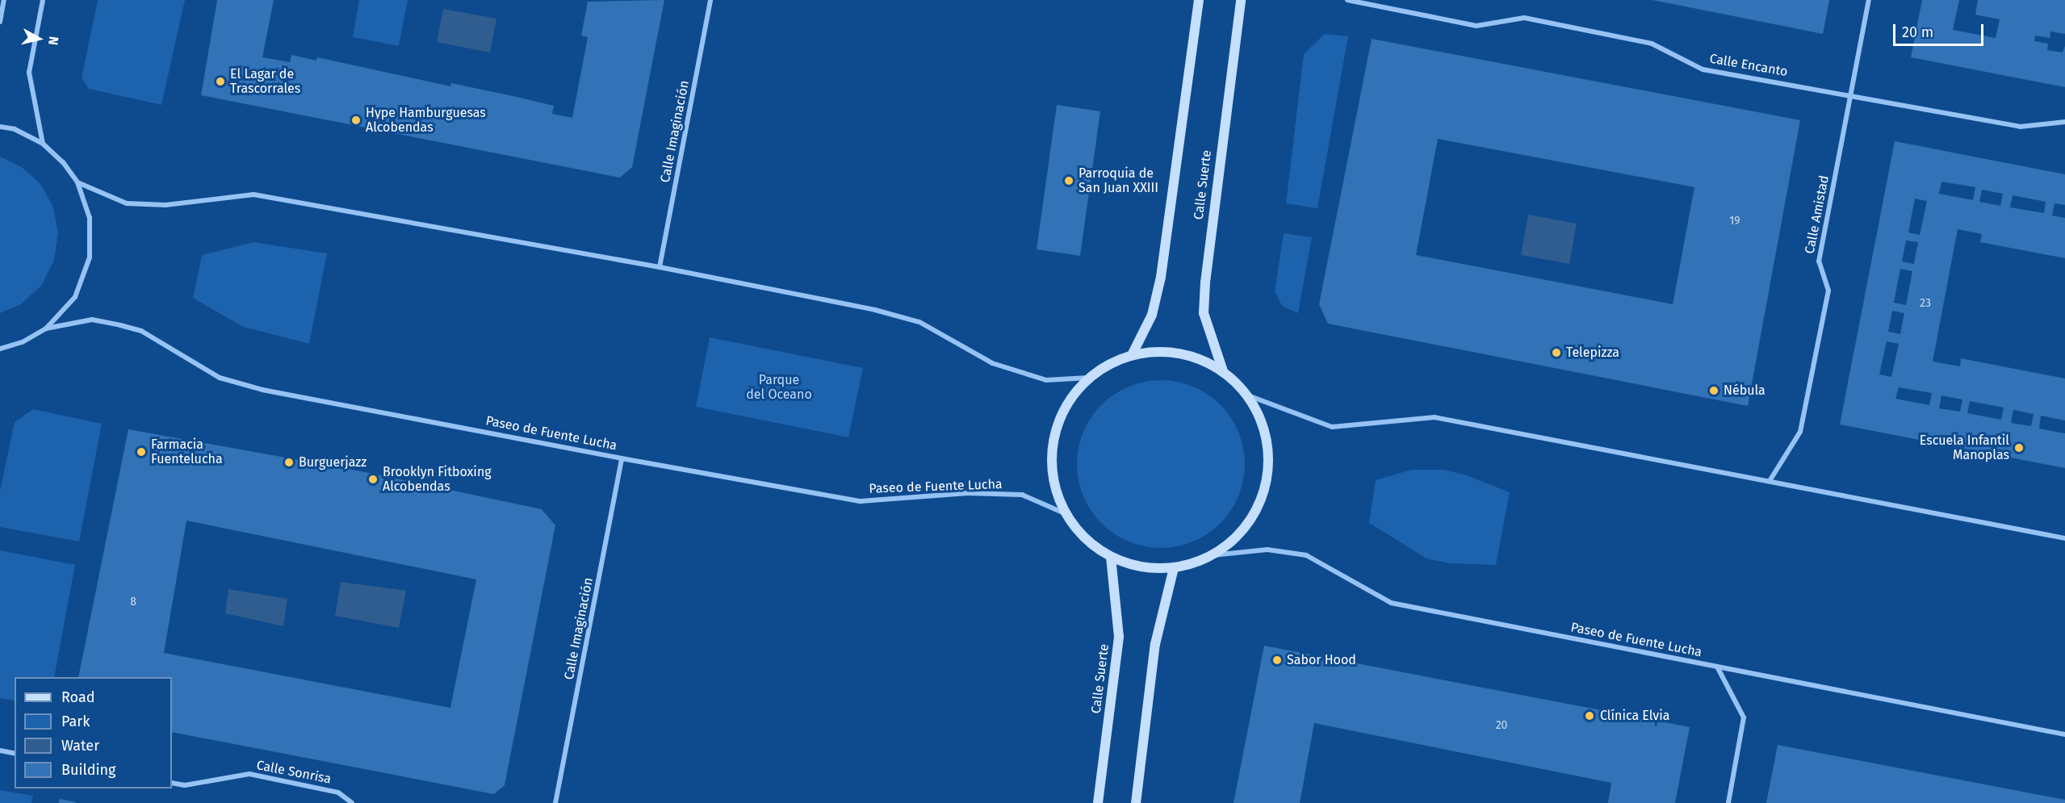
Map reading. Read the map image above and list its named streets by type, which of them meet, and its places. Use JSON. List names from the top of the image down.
{
  "streets": {
    "main road": ["Calle Suerte"],
    "street": [
      "Calle Encanto",
      "Calle Imaginación",
      "Calle Amistad",
      "Paseo de Fuente Lucha",
      "Calle Sonrisa"
    ]
  },
  "crossings": [
    ["Calle Encanto", "Calle Amistad"],
    ["Calle Imaginación", "Paseo de Fuente Lucha"]
  ],
  "parks": ["Parque del Oceano"],
  "places": [
    "El Lagar de Trascorrales",
    "Hype Hamburguesas Alcobendas",
    "Parroquia de San Juan XXIII",
    "Telepizza",
    "Nébula",
    "Escuela Infantil Manoplas",
    "Farmacia Fuentelucha",
    "Burguerjazz",
    "Brooklyn Fitboxing Alcobendas",
    "Sabor Hood",
    "Clínica Elvia"
  ],
  "house_numbers": [
    "19",
    "23",
    "8",
    "20"
  ],
  "legend": [
    "Road",
    "Park",
    "Water",
    "Building"
  ],
  "scale_bar": "20 m",
  "north": "right"
}
